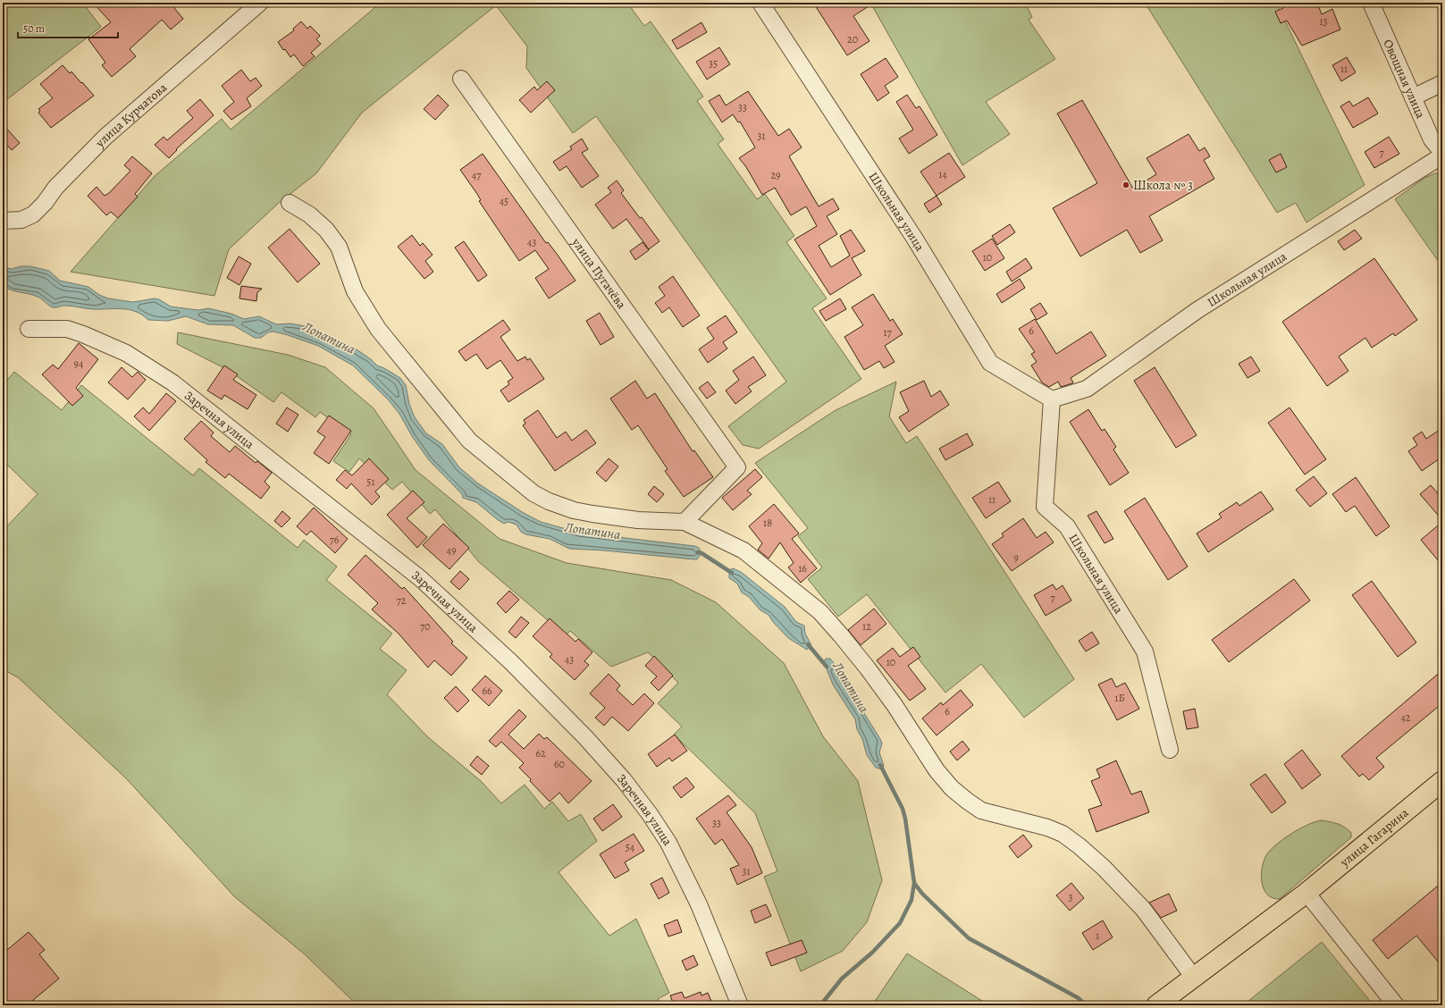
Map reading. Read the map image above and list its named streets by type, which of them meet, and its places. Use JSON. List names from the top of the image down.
{
  "streets": {
    "main road": ["улица Гагарина"],
    "street": [
      "Овощная улица",
      "улица Курчатова",
      "Школьная улица",
      "улица Пугачёва",
      "Заречная улица"
    ]
  },
  "water": ["Лопатина"],
  "places": ["Школа № 3"],
  "house_numbers": [
    "13",
    "20",
    "35",
    "11",
    "33",
    "31",
    "7",
    "14",
    "47",
    "29",
    "45",
    "43",
    "10",
    "6",
    "17",
    "94",
    "51",
    "11",
    "18",
    "76",
    "49",
    "9",
    "16",
    "7",
    "72",
    "70",
    "12",
    "43",
    "10",
    "66",
    "1Б",
    "6",
    "42",
    "62",
    "60",
    "33",
    "54",
    "31",
    "3",
    "1"
  ],
  "scale_bar": "50 m"
}
